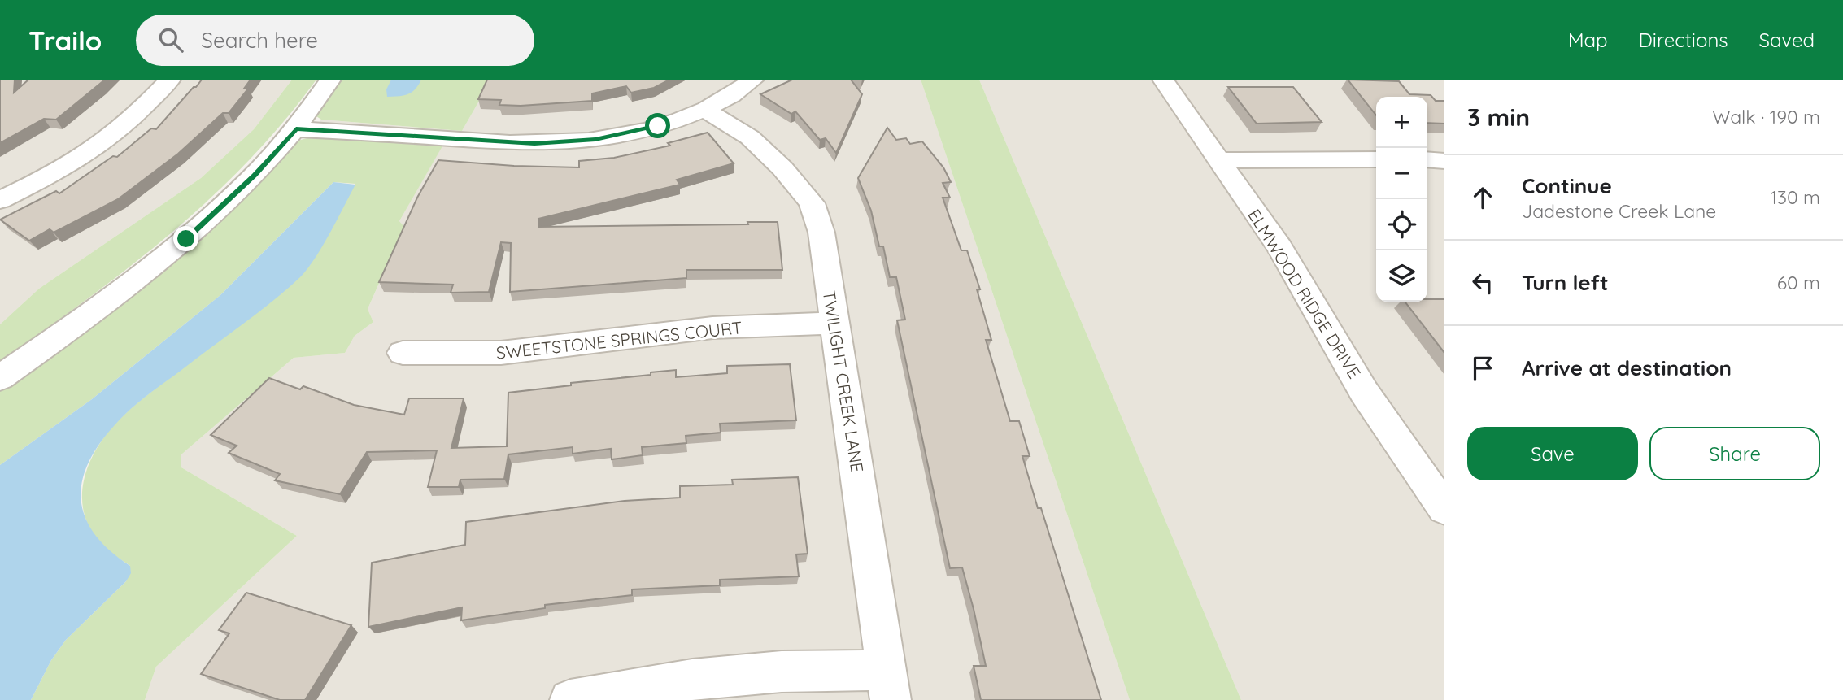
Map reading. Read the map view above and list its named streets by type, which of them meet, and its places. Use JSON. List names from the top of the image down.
{
  "streets": {
    "street": ["ELMWOOD RIDGE DRIVE", "SWEETSTONE SPRINGS COURT", "TWILIGHT CREEK LANE"]
  },
  "crossings": [
    ["SWEETSTONE SPRINGS COURT", "TWILIGHT CREEK LANE"]
  ],
  "page": {
    "header": "Trailo",
    "search": "Search here",
    "nav": ["Map", "Directions", "Saved"],
    "heading": ["3 min", "Walk · 190 m"],
    "map_buttons": ["+", "−"],
    "list": [
      ["Continue", "Jadestone Creek Lane", "130 m"],
      ["Turn left", "60 m"],
      "Arrive at destination"
    ],
    "buttons": ["Save", "Share"]
  }
}
